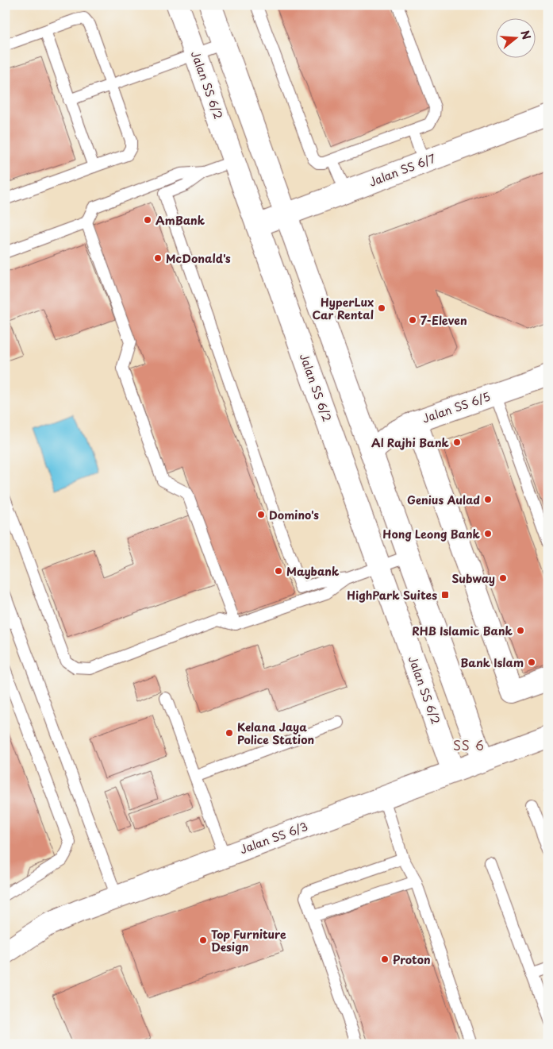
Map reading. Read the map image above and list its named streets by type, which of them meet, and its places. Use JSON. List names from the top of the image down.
{
  "streets": {
    "street": [
      "Jalan SS 6/2",
      "Jalan SS 6/7",
      "Jalan SS 6/5",
      "Jalan SS 6/3"
    ]
  },
  "crossings": [
    ["Jalan SS 6/2", "Jalan SS 6/7"],
    ["Jalan SS 6/2", "Jalan SS 6/3"]
  ],
  "districts": ["SS 6"],
  "places": {
    "other": [
      "AmBank",
      "McDonald's",
      "HyperLux Car Rental",
      "7-Eleven",
      "Al Rajhi Bank",
      "Genius Aulad",
      "Domino's",
      "Hong Leong Bank",
      "Maybank",
      "Subway",
      "RHB Islamic Bank",
      "Bank Islam",
      "Kelana Jaya Police Station",
      "Top Furniture Design",
      "Proton"
    ],
    "transit": ["HighPark Suites"]
  },
  "north": "right"
}
